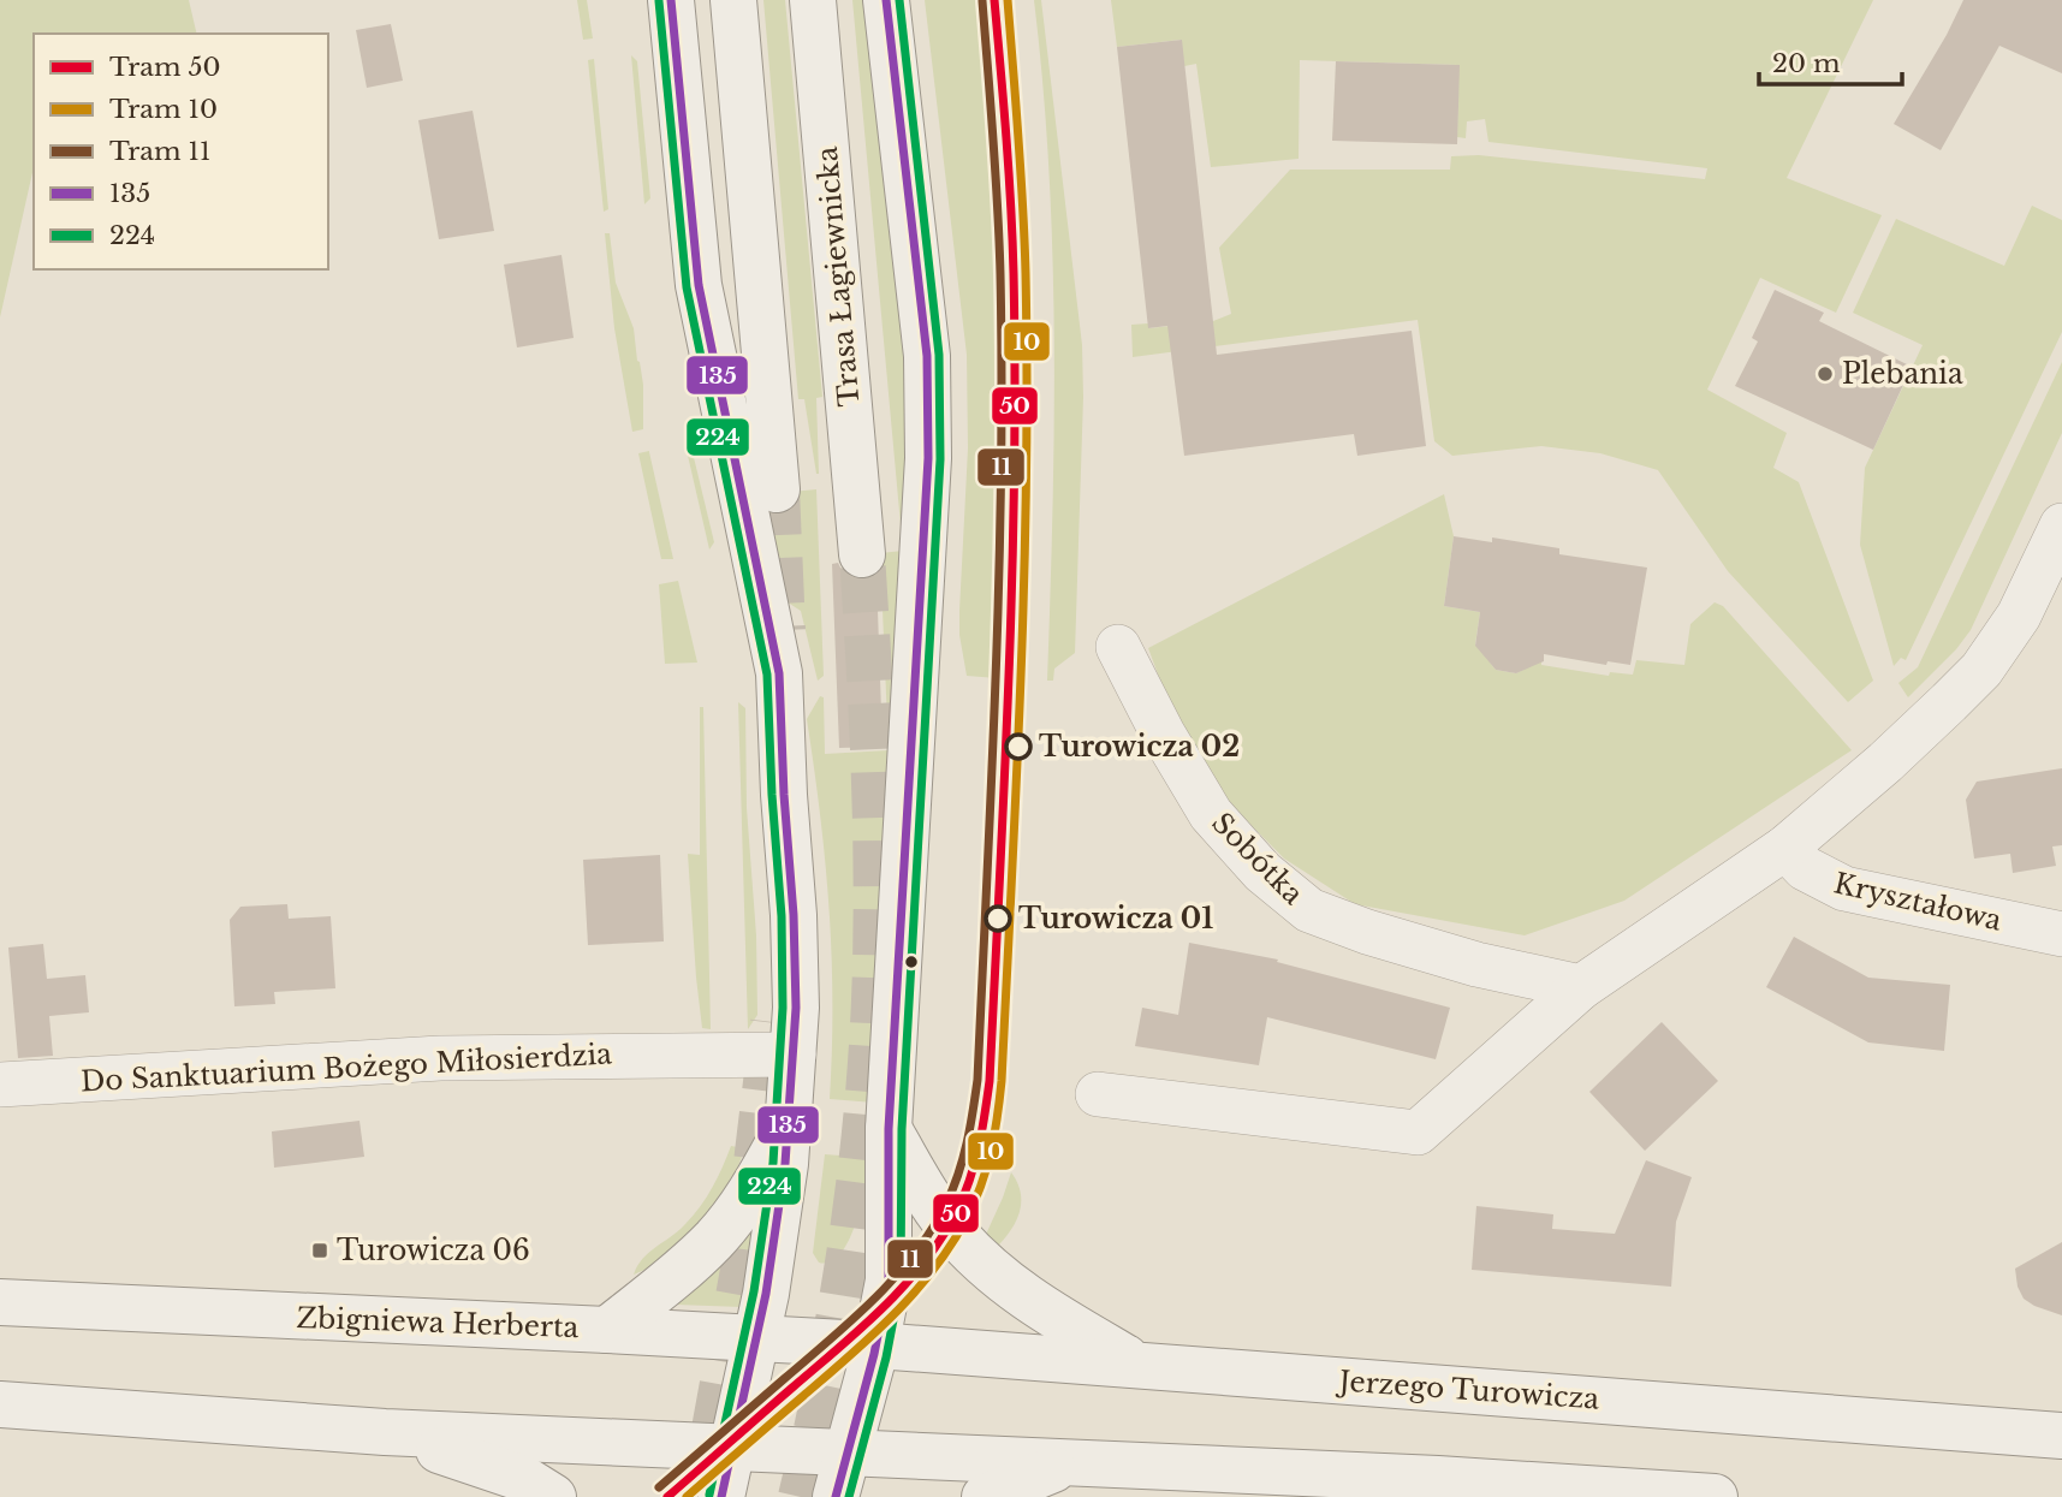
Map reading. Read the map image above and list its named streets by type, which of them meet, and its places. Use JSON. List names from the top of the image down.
{
  "streets": {
    "main road": ["Trasa Łagiewnicka", "Zbigniewa Herberta", "Jerzego Turowicza"],
    "street": ["Sobótka", "Kryształowa", "Do Sanktuarium Bożego Miłosierdzia"]
  },
  "crossings": [
    ["Zbigniewa Herberta", "Jerzego Turowicza"]
  ],
  "places": {
    "other": ["Plebania", "Turowicza 02", "Turowicza 01"],
    "transit": ["Turowicza 06"]
  },
  "lines": [
    "tram line 50",
    "tram line 10",
    "transit line 135",
    "transit line 224",
    "tram line 11"
  ],
  "legend": [
    "Tram 50",
    "Tram 10",
    "Tram 11",
    "135",
    "224"
  ],
  "scale_bar": "20 m"
}
